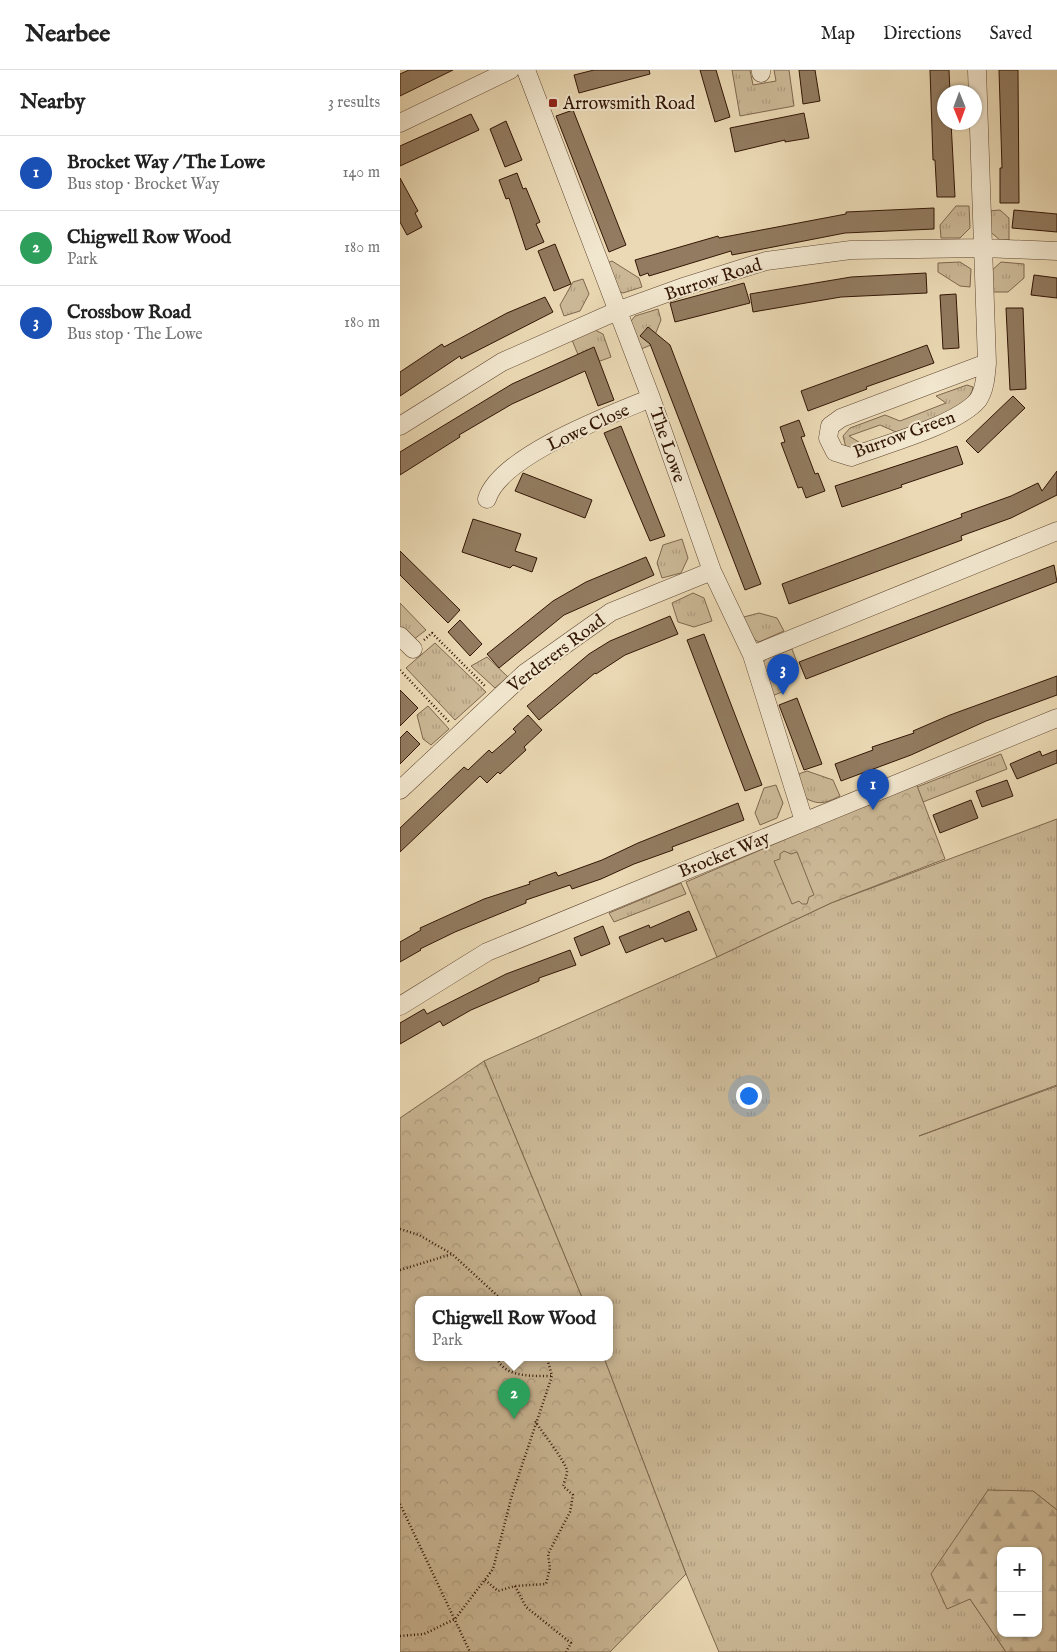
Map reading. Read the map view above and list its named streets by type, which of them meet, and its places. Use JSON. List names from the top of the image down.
{
  "streets": {
    "street": [
      "Burrow Road",
      "Lowe Close",
      "Burrow Green",
      "The Lowe",
      "Verderers Road",
      "Brocket Way"
    ]
  },
  "crossings": [
    ["Burrow Road", "Burrow Green"],
    ["Burrow Road", "The Lowe"],
    ["Lowe Close", "The Lowe"],
    ["The Lowe", "Verderers Road"],
    ["The Lowe", "Brocket Way"]
  ],
  "places": {
    "transit": ["Arrowsmith Road"]
  },
  "north": "bottom",
  "page": {
    "header": "Nearbee",
    "nav": ["Map", "Directions", "Saved"],
    "heading": ["Nearby", "3 results"],
    "list": [
      {
        "mark": "1",
        "name": "Brocket Way / The Lowe",
        "note": "Bus stop · Brocket Way",
        "value": "140 m"
      },
      {
        "mark": "2",
        "name": "Chigwell Row Wood",
        "note": "Park",
        "value": "180 m"
      },
      {
        "mark": "3",
        "name": "Crossbow Road",
        "note": "Bus stop · The Lowe",
        "value": "180 m"
      }
    ],
    "pins": ["3", "1", "2"],
    "popup": ["Chigwell Row Wood", "Park"],
    "map_buttons": ["+", "−"]
  }
}
